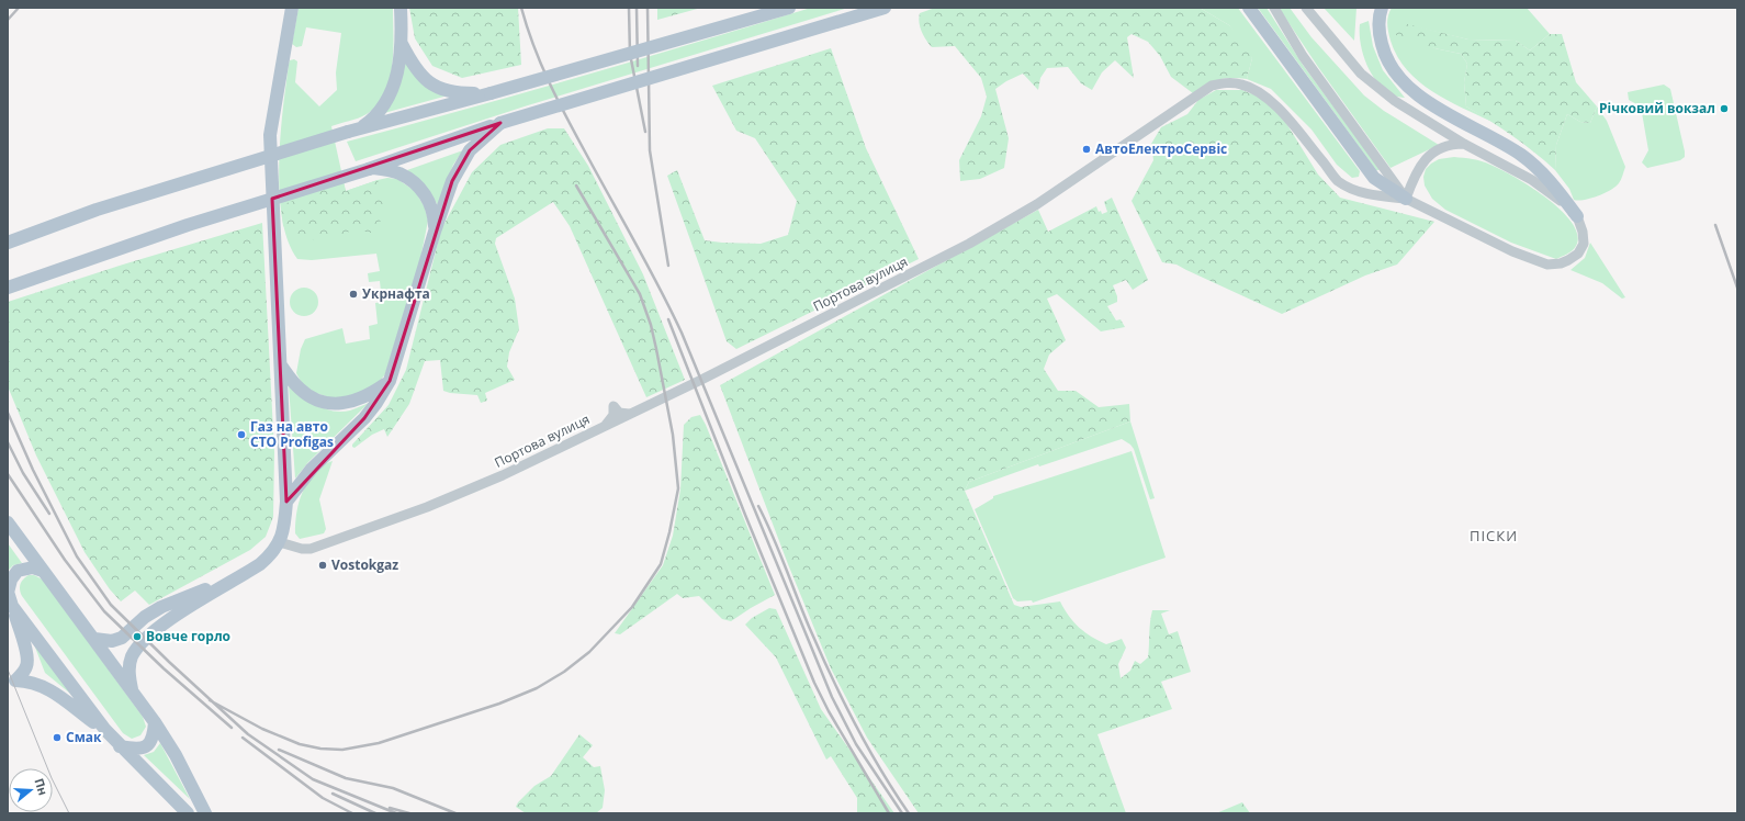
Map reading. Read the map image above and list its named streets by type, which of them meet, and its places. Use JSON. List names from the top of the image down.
{
  "streets": {
    "street": ["Портова вулиця"]
  },
  "districts": ["ПІСКИ"],
  "places": [
    "Річковий вокзал",
    "АвтоЕлектроСервіс",
    "Укрнафта",
    "Газ на авто СТО Profigas",
    "Vostokgaz",
    "Вовче горло",
    "Смак"
  ],
  "north": "right"
}
